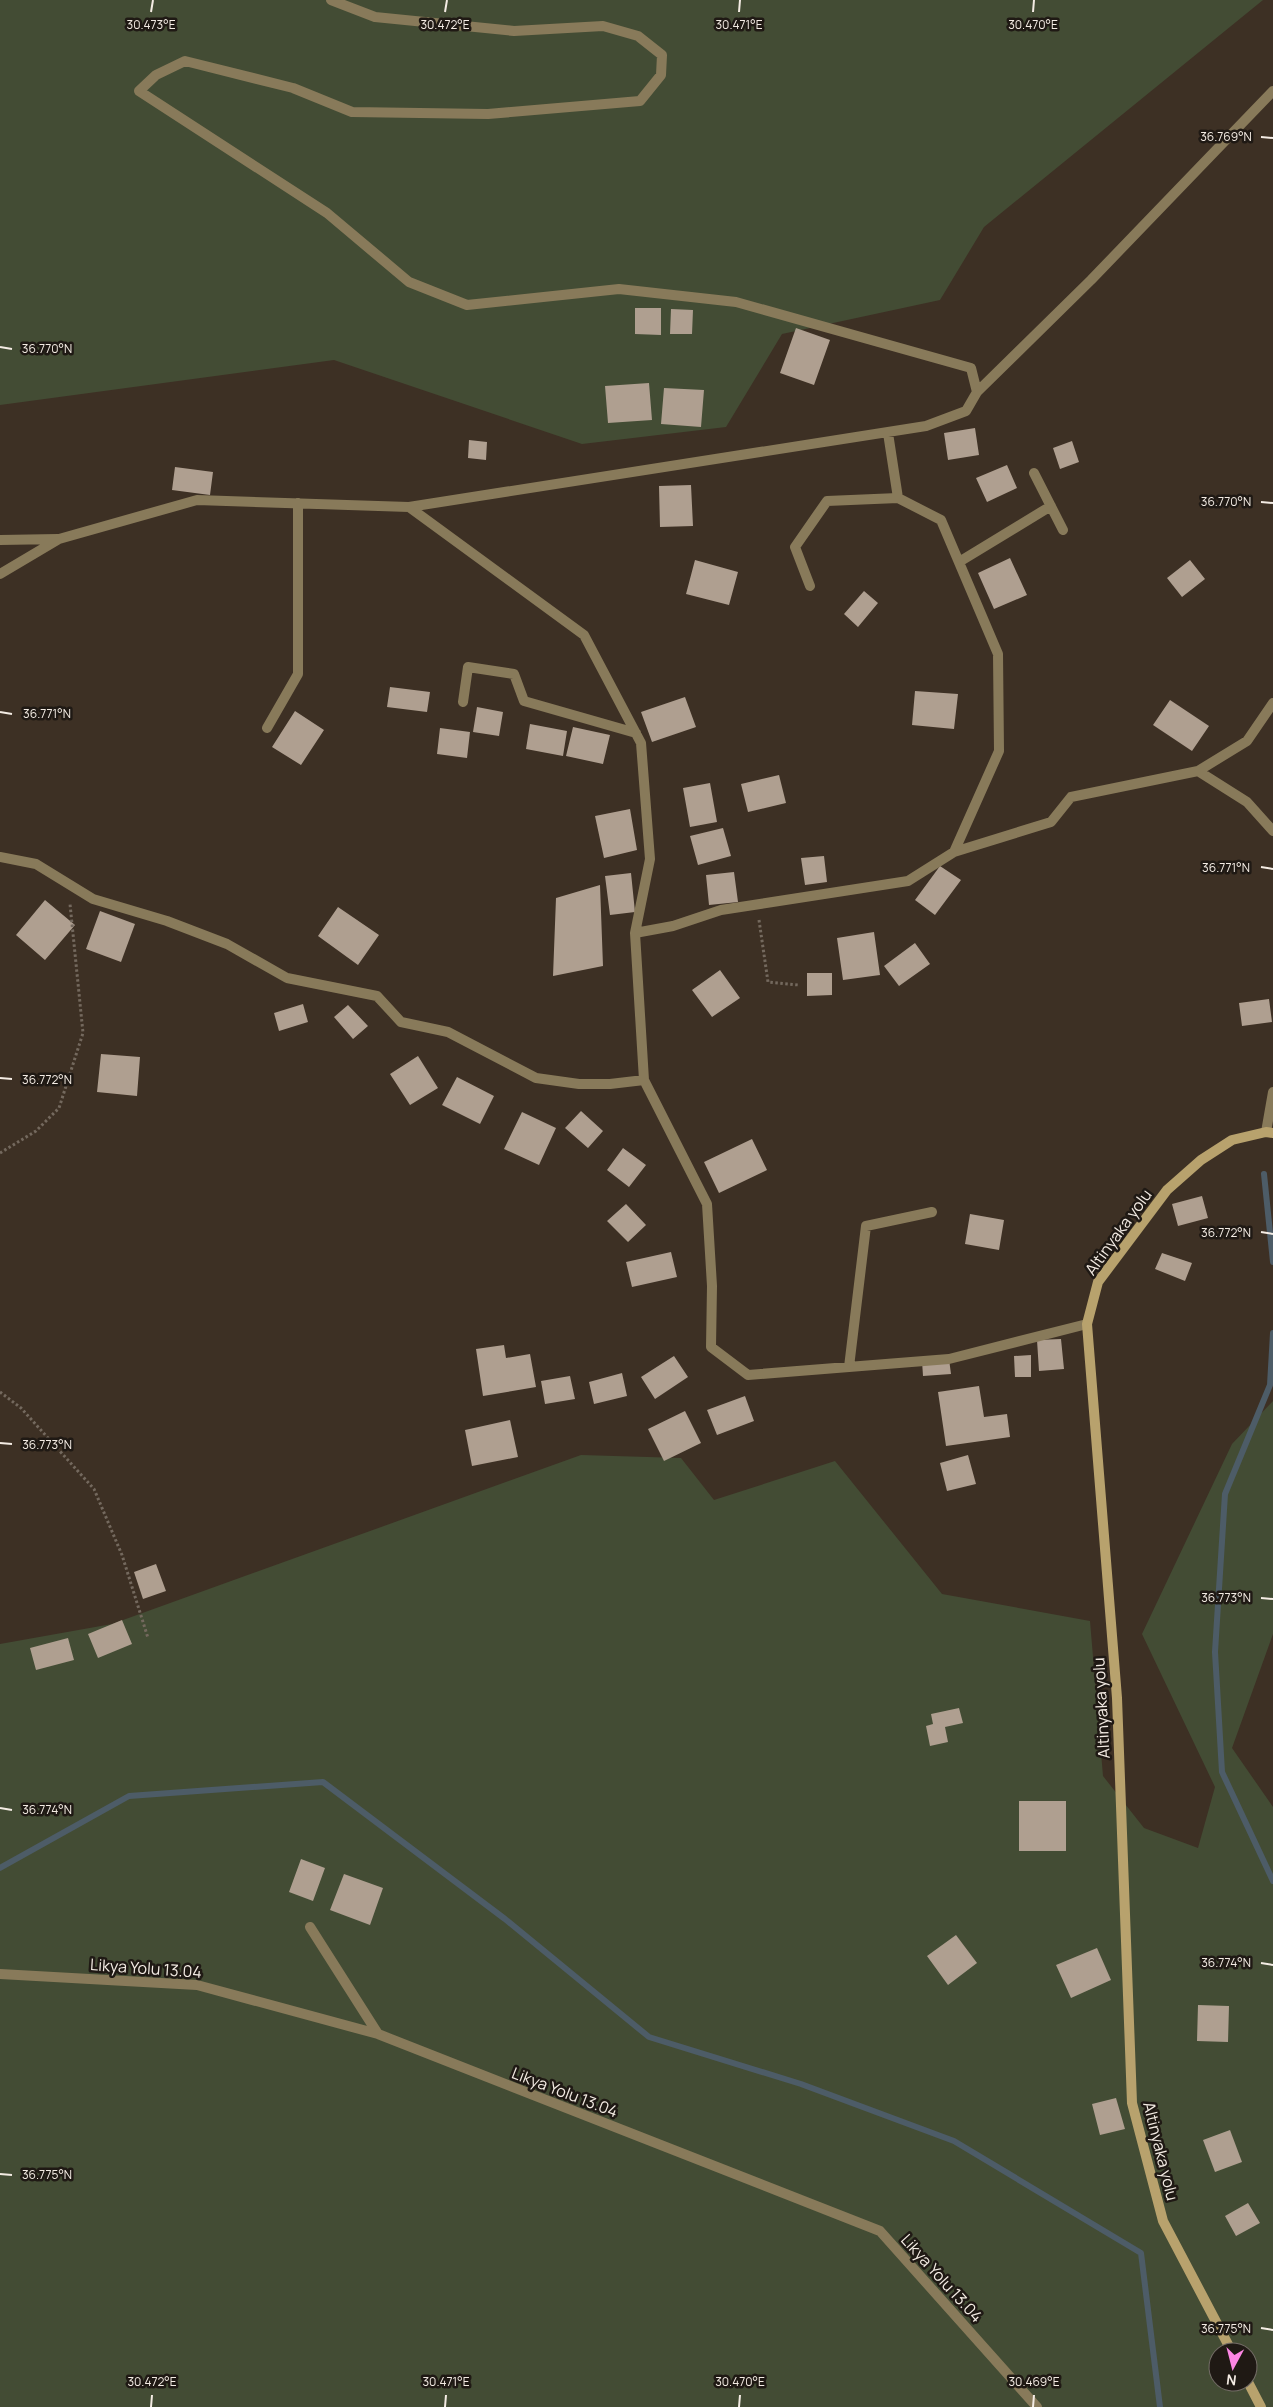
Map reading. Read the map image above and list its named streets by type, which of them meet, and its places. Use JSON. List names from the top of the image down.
{
  "streets": {
    "main road": ["Altinyaka yolu"],
    "street": ["Likya Yolu 13.04"]
  },
  "north": "bottom",
  "coordinates": [
    "30.473°E",
    "30.472°E",
    "30.471°E",
    "30.470°E",
    "36.769°N",
    "36.770°N",
    "36.771°N",
    "36.772°N",
    "36.773°N",
    "36.774°N",
    "36.775°N",
    "30.469°E"
  ]
}
